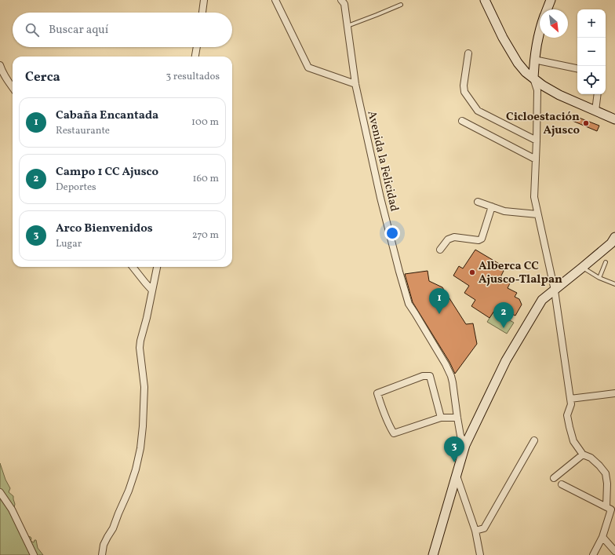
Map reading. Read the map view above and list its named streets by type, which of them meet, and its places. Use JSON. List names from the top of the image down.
{
  "streets": {
    "street": ["Avenida la Felicidad"]
  },
  "places": ["Cicloestación Ajusco", "Alberca CC Ajusco-Tlalpan"],
  "north": "bottom right",
  "page": {
    "map_buttons": ["+", "−"],
    "search": "Buscar aquí",
    "heading": ["Cerca", "3 resultados"],
    "list": [
      {
        "mark": "1",
        "name": "Cabaña Encantada",
        "note": "Restaurante",
        "value": "100 m"
      },
      {
        "mark": "2",
        "name": "Campo 1 CC Ajusco",
        "note": "Deportes",
        "value": "160 m"
      },
      {
        "mark": "3",
        "name": "Arco Bienvenidos",
        "note": "Lugar",
        "value": "270 m"
      }
    ],
    "pins": ["1", "2", "3"]
  }
}
